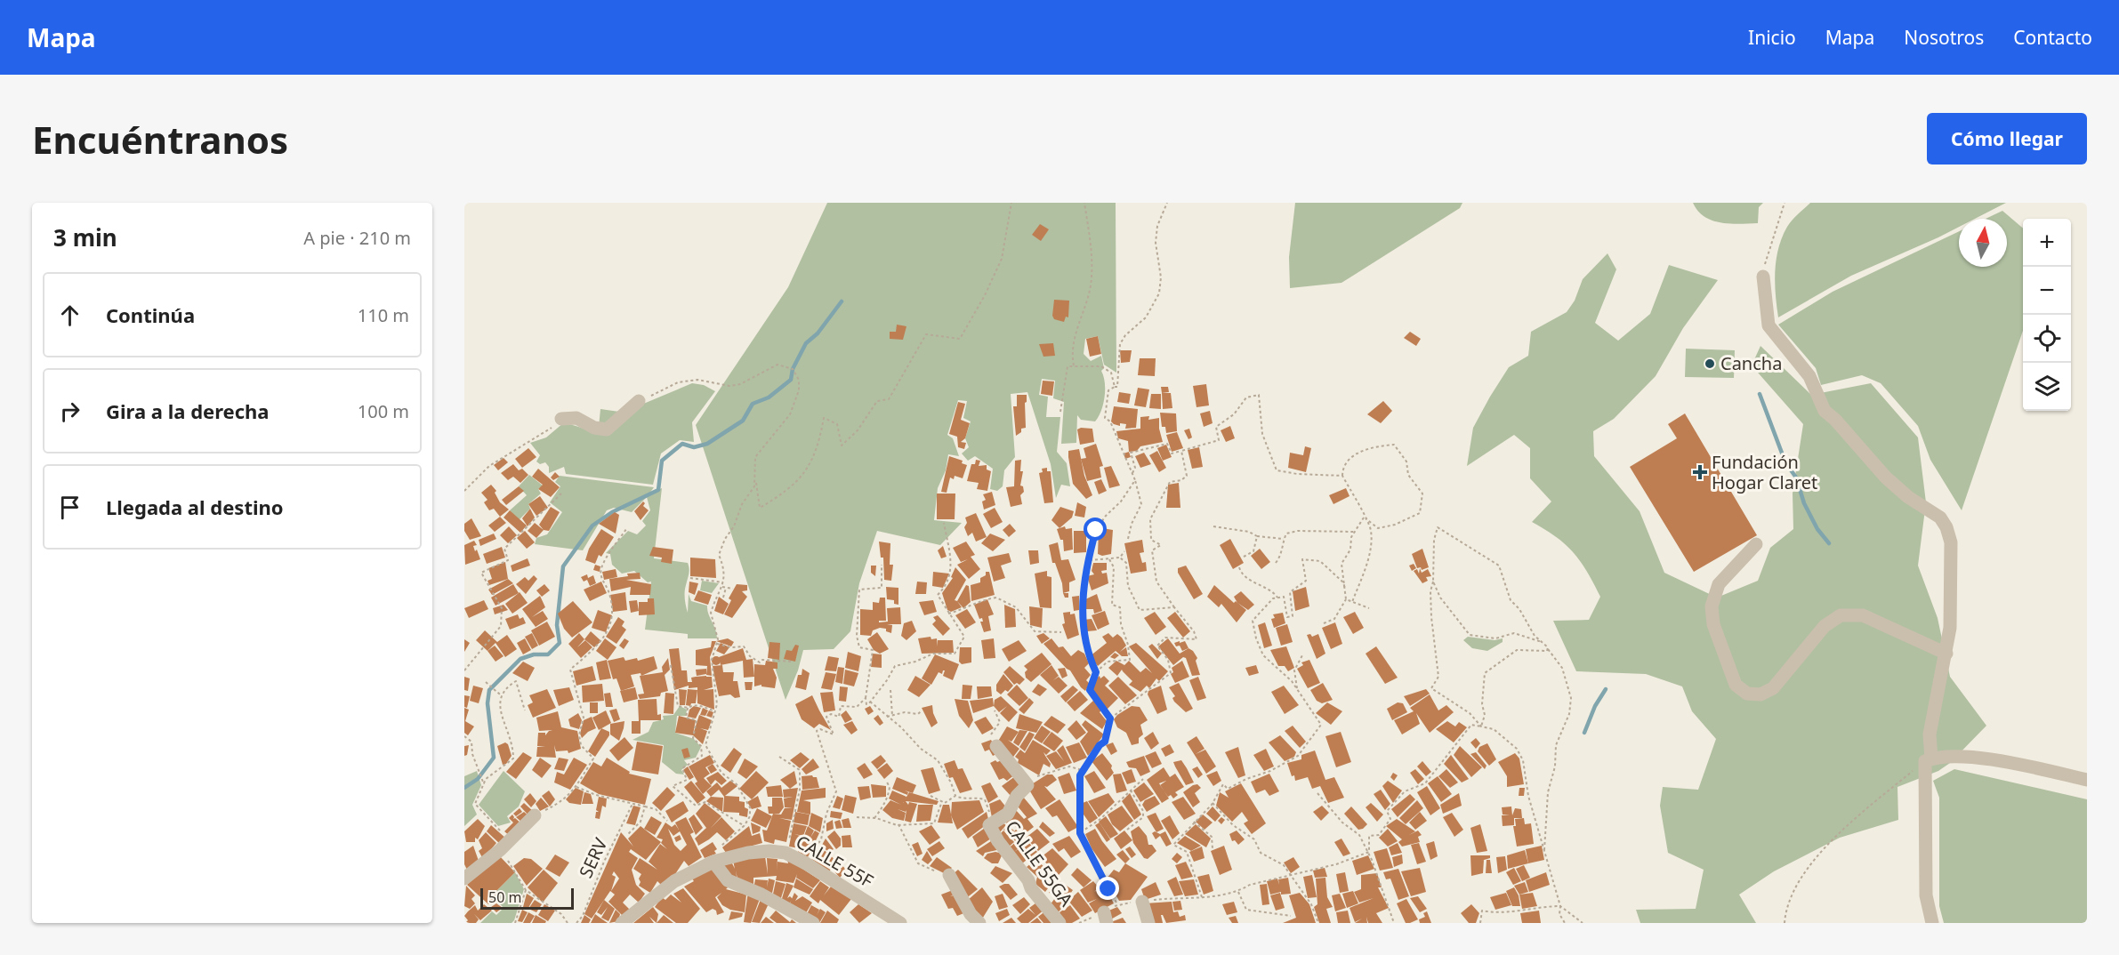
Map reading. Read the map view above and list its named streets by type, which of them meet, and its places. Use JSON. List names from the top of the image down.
{
  "streets": {
    "street": ["CALLE 55F", "CALLE 55GA"],
    "path": ["SERV"]
  },
  "places": {
    "other": ["Cancha"],
    "health": ["Fundación Hogar Claret"]
  },
  "scale_bar": "50 m",
  "north": "top",
  "page": {
    "header": "Mapa",
    "nav": [
      "Inicio",
      "Mapa",
      "Nosotros",
      "Contacto"
    ],
    "buttons": "Cómo llegar",
    "title": "Encuéntranos",
    "heading": ["3 min", "A pie · 210 m"],
    "map_buttons": ["+", "−"],
    "list": [
      ["Continúa", "110 m"],
      ["Gira a la derecha", "100 m"],
      "Llegada al destino"
    ],
    "scale": "50 m"
  }
}
